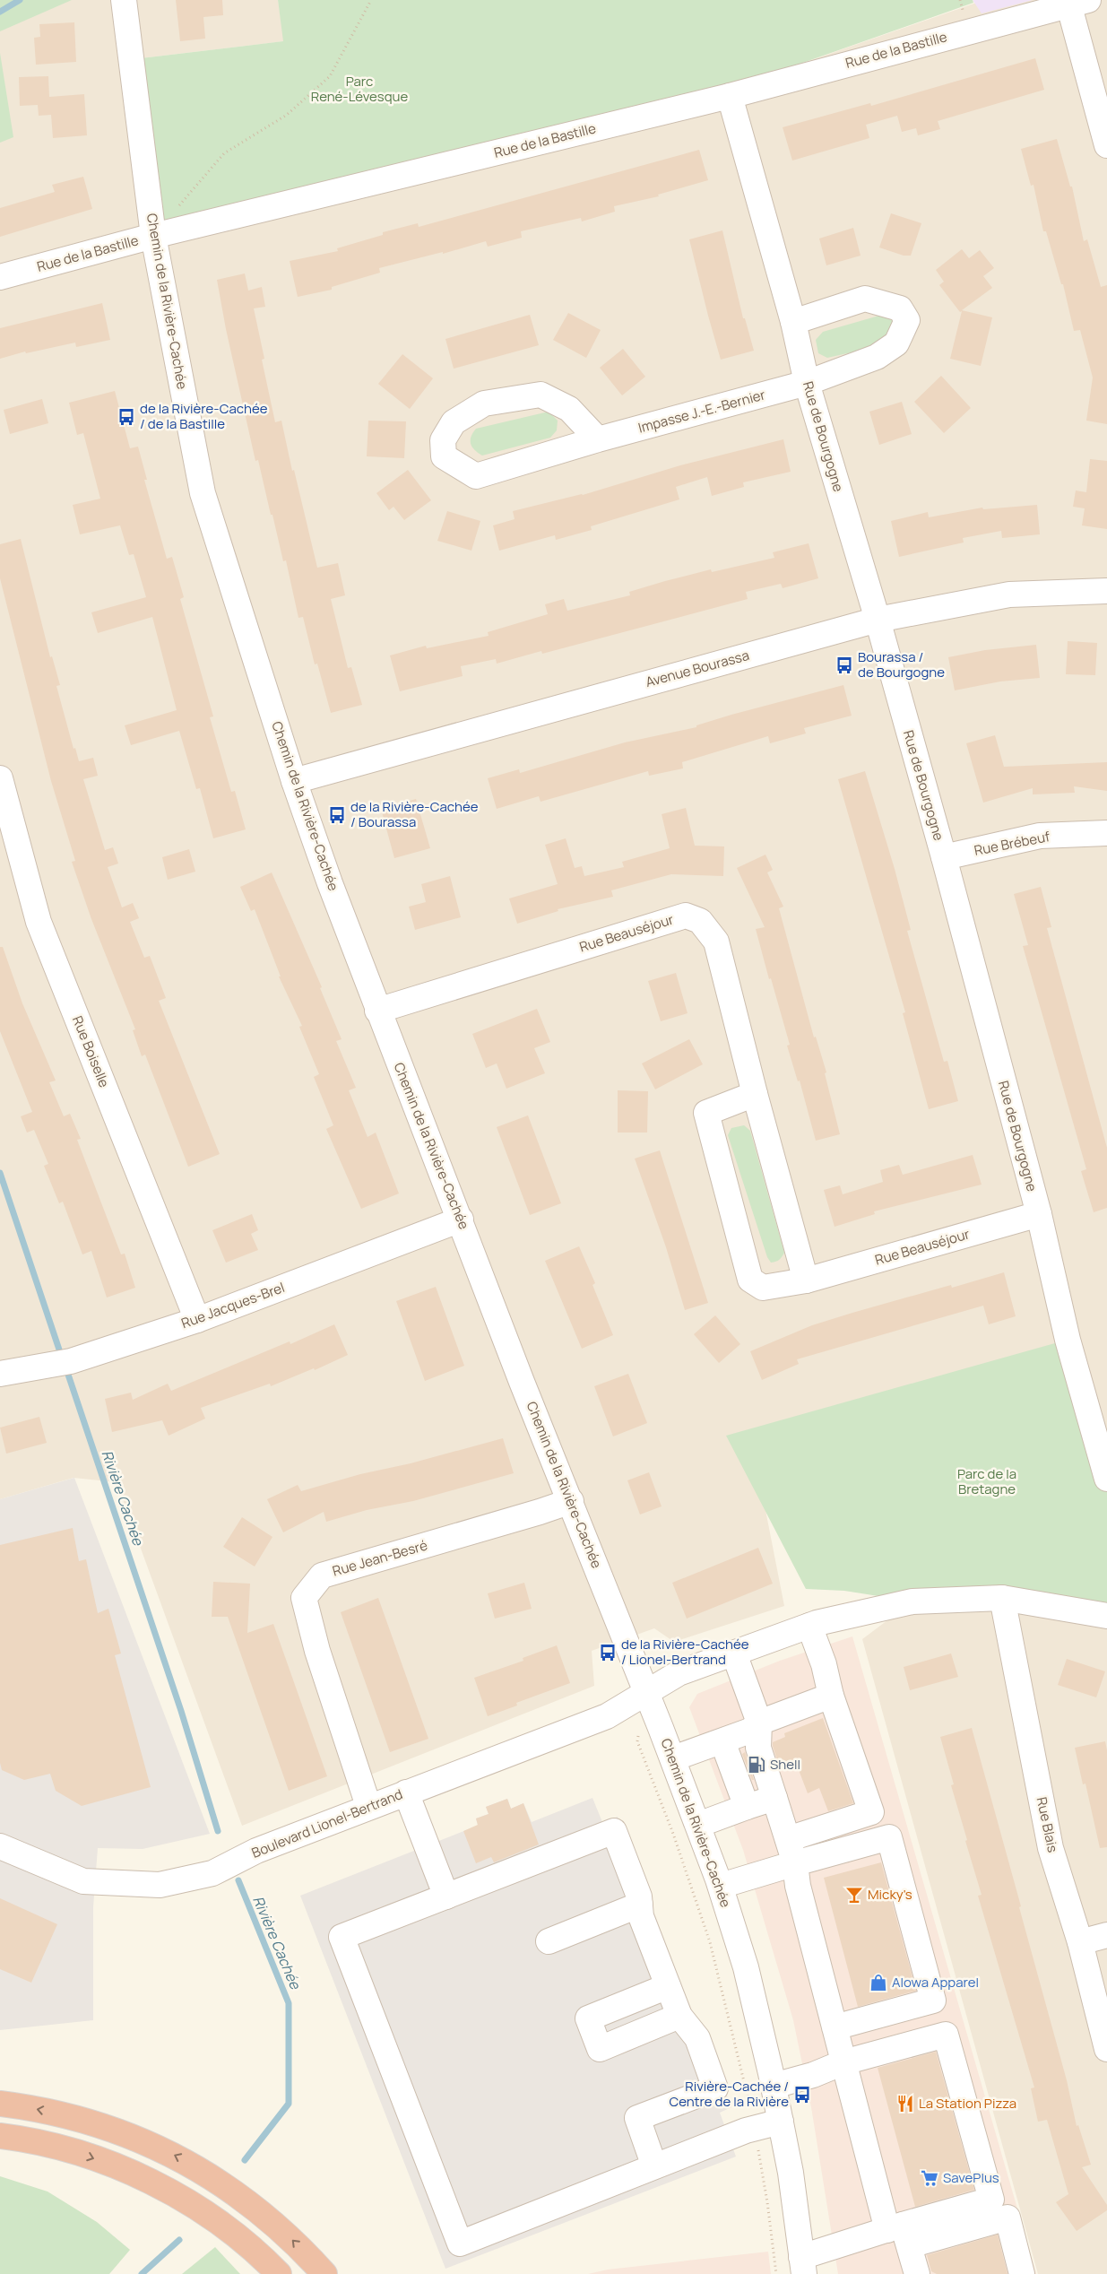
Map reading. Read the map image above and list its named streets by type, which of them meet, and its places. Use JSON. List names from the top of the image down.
{
  "streets": {
    "street": [
      "Rue de la Bastille",
      "Chemin de la Rivière-Cachée",
      "Impasse J.-E.-Bernier",
      "Rue de Bourgogne",
      "Avenue Bourassa",
      "Rue Brébeuf",
      "Rue Beauséjour",
      "Rue Boiselle",
      "Rue Jacques-Brel",
      "Rue Jean-Besré",
      "Boulevard Lionel-Bertrand",
      "Rue Blais"
    ]
  },
  "crossings": [
    ["Rue de la Bastille", "Chemin de la Rivière-Cachée"],
    ["Rue de la Bastille", "Rue de Bourgogne"],
    ["Chemin de la Rivière-Cachée", "Avenue Bourassa"],
    ["Chemin de la Rivière-Cachée", "Rue Beauséjour"],
    ["Chemin de la Rivière-Cachée", "Rue Jacques-Brel"],
    ["Chemin de la Rivière-Cachée", "Rue Jean-Besré"],
    ["Chemin de la Rivière-Cachée", "Boulevard Lionel-Bertrand"],
    ["Impasse J.-E.-Bernier", "Rue de Bourgogne"],
    ["Rue de Bourgogne", "Avenue Bourassa"],
    ["Rue de Bourgogne", "Rue Brébeuf"],
    ["Rue de Bourgogne", "Rue Beauséjour"],
    ["Rue Boiselle", "Rue Jacques-Brel"],
    ["Rue Jean-Besré", "Boulevard Lionel-Bertrand"],
    ["Boulevard Lionel-Bertrand", "Rue Blais"]
  ],
  "water": ["Rivière Cachée"],
  "parks": ["Parc René-Lévesque", "Parc de la Bretagne"],
  "places": {
    "bus stop": [
      "de la Rivière-Cachée / de la Bastille",
      "Bourassa / de Bourgogne",
      "de la Rivière-Cachée / Bourassa",
      "de la Rivière-Cachée / Lionel-Bertrand",
      "Rivière-Cachée / Centre de la Rivière"
    ],
    "fuel station": ["Shell"],
    "bar": ["Micky's"],
    "shop": ["Alowa Apparel"],
    "restaurant": ["La Station Pizza"],
    "supermarket": ["SavePlus"]
  }
}
